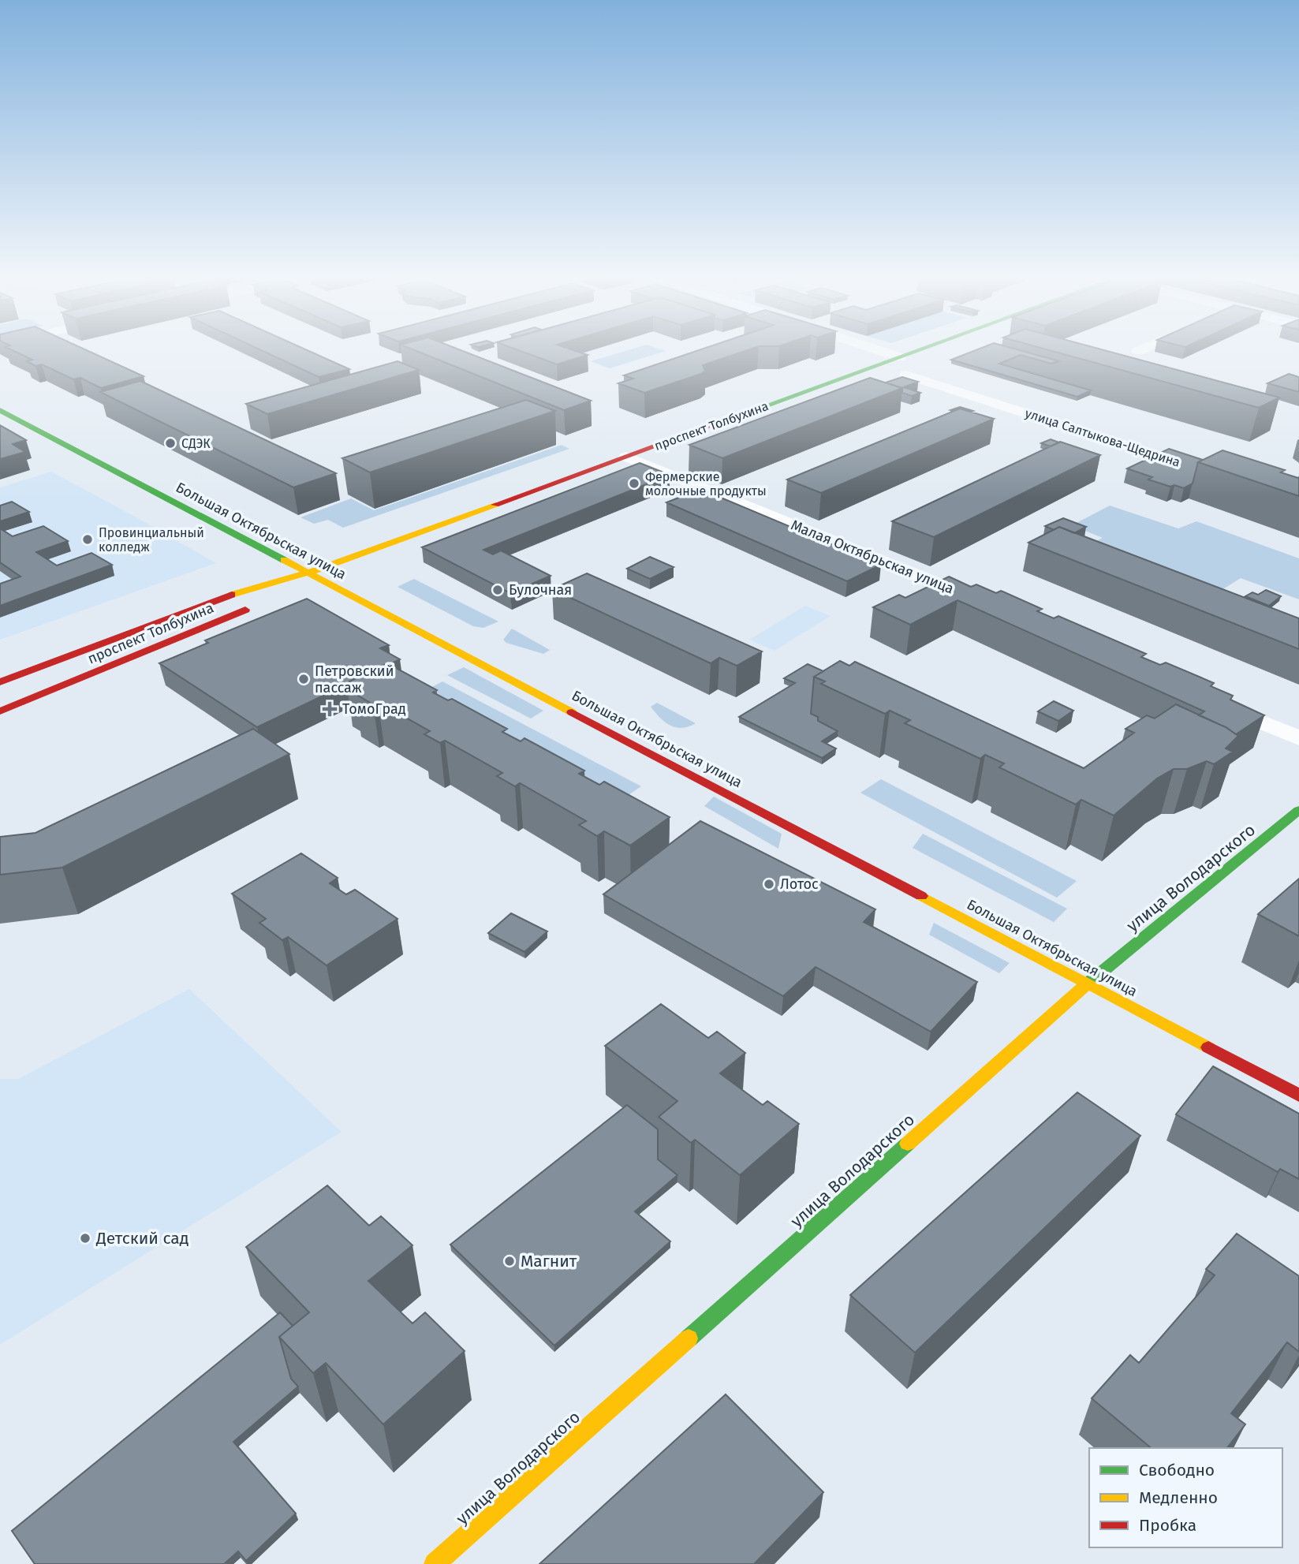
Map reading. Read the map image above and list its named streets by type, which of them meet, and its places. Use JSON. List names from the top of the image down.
{
  "streets": {
    "main road": ["проспект Толбухина", "Большая Октябрьская улица", "улица Володарского"],
    "street": ["улица Салтыкова-Щедрина", "Малая Октябрьская улица"]
  },
  "crossings": [
    ["проспект Толбухина", "Большая Октябрьская улица"],
    ["проспект Толбухина", "Малая Октябрьская улица"],
    ["Большая Октябрьская улица", "улица Володарского"]
  ],
  "places": {
    "other": [
      "СДЭК",
      "Фермерские молочные продукты",
      "Провинциальный колледж",
      "Булочная",
      "Петровский пассаж",
      "Лотос",
      "Детский сад",
      "Магнит"
    ],
    "health": ["ТомоГрад"]
  },
  "legend": ["Свободно", "Медленно", "Пробка"]
}
